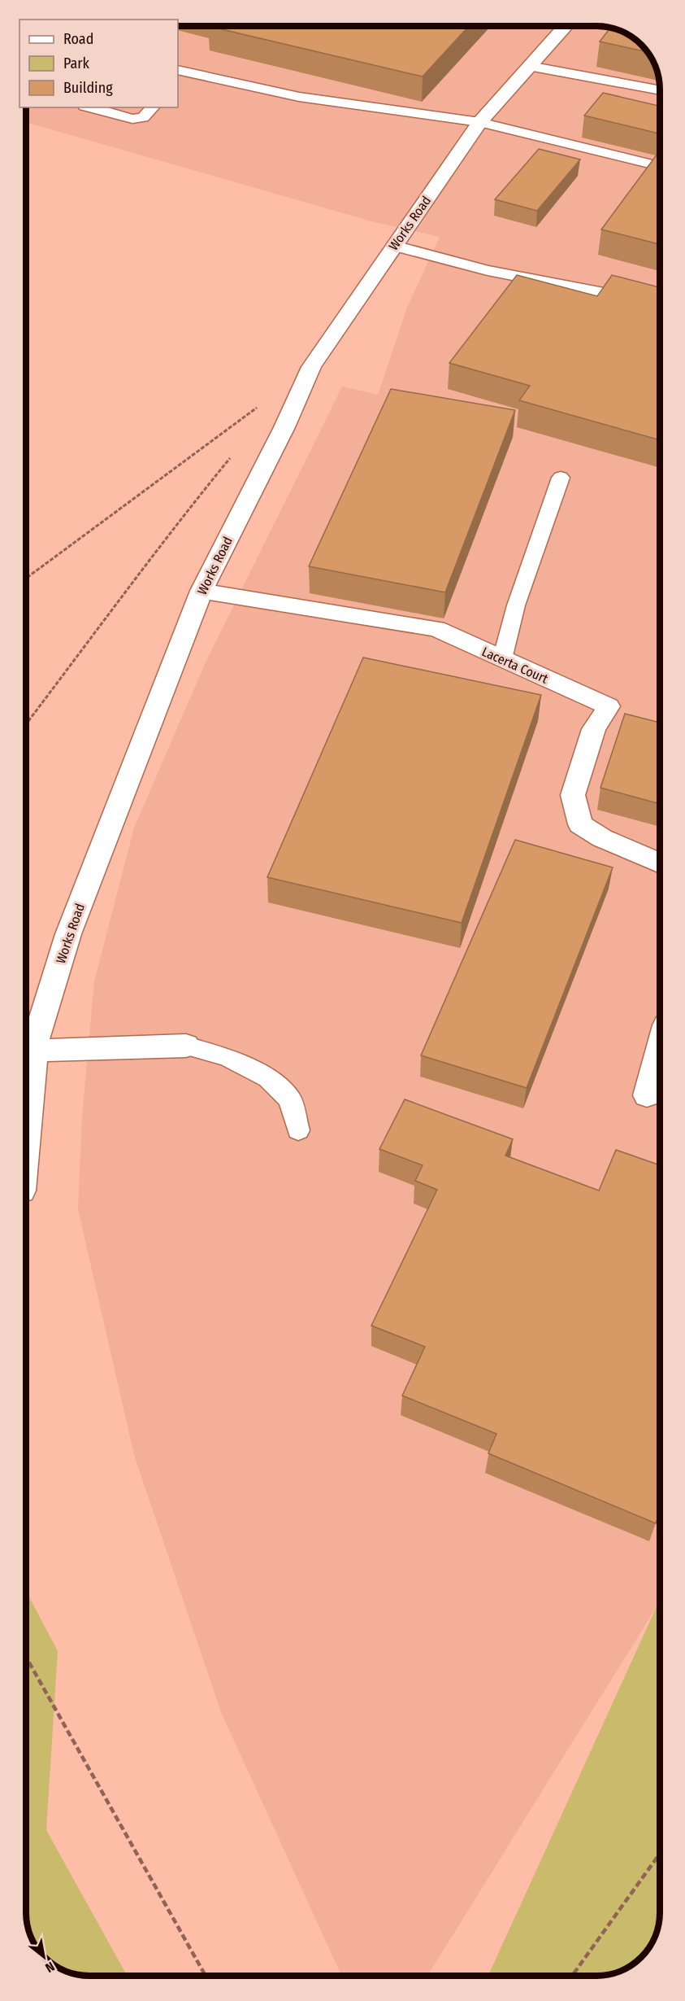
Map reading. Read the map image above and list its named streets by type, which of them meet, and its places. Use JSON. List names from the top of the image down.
{
  "streets": {
    "street": ["Works Road", "Lacerta Court"]
  },
  "crossings": [
    ["Works Road", "Lacerta Court"]
  ],
  "legend": ["Road", "Park", "Building"],
  "north": "bottom right"
}
